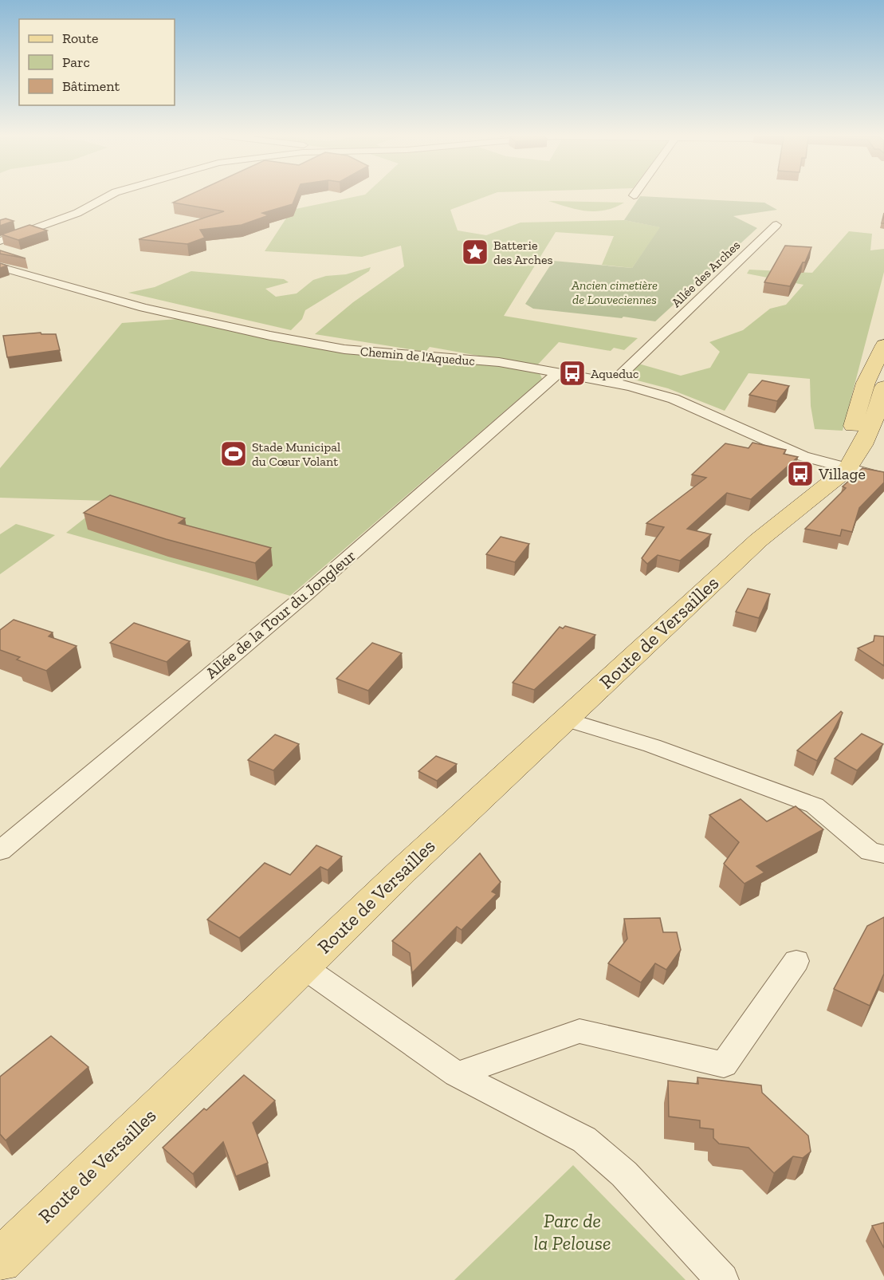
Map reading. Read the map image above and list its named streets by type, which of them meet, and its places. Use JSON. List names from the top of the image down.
{
  "streets": {
    "main road": ["Route de Versailles"],
    "street": ["Allée des Arches", "Chemin de l'Aqueduc", "Allée de la Tour du Jongleur"]
  },
  "crossings": [
    ["Allée des Arches", "Chemin de l'Aqueduc"],
    ["Chemin de l'Aqueduc", "Allée de la Tour du Jongleur"],
    ["Chemin de l'Aqueduc", "Route de Versailles"]
  ],
  "parks": ["Ancien cimetière de Louveciennes", "Parc de la Pelouse"],
  "places": {
    "place": ["Batterie des Arches"],
    "bus stop": ["Aqueduc", "Village"],
    "sports": ["Stade Municipal du Cœur Volant"]
  },
  "legend": ["Route", "Parc", "Bâtiment"]
}
